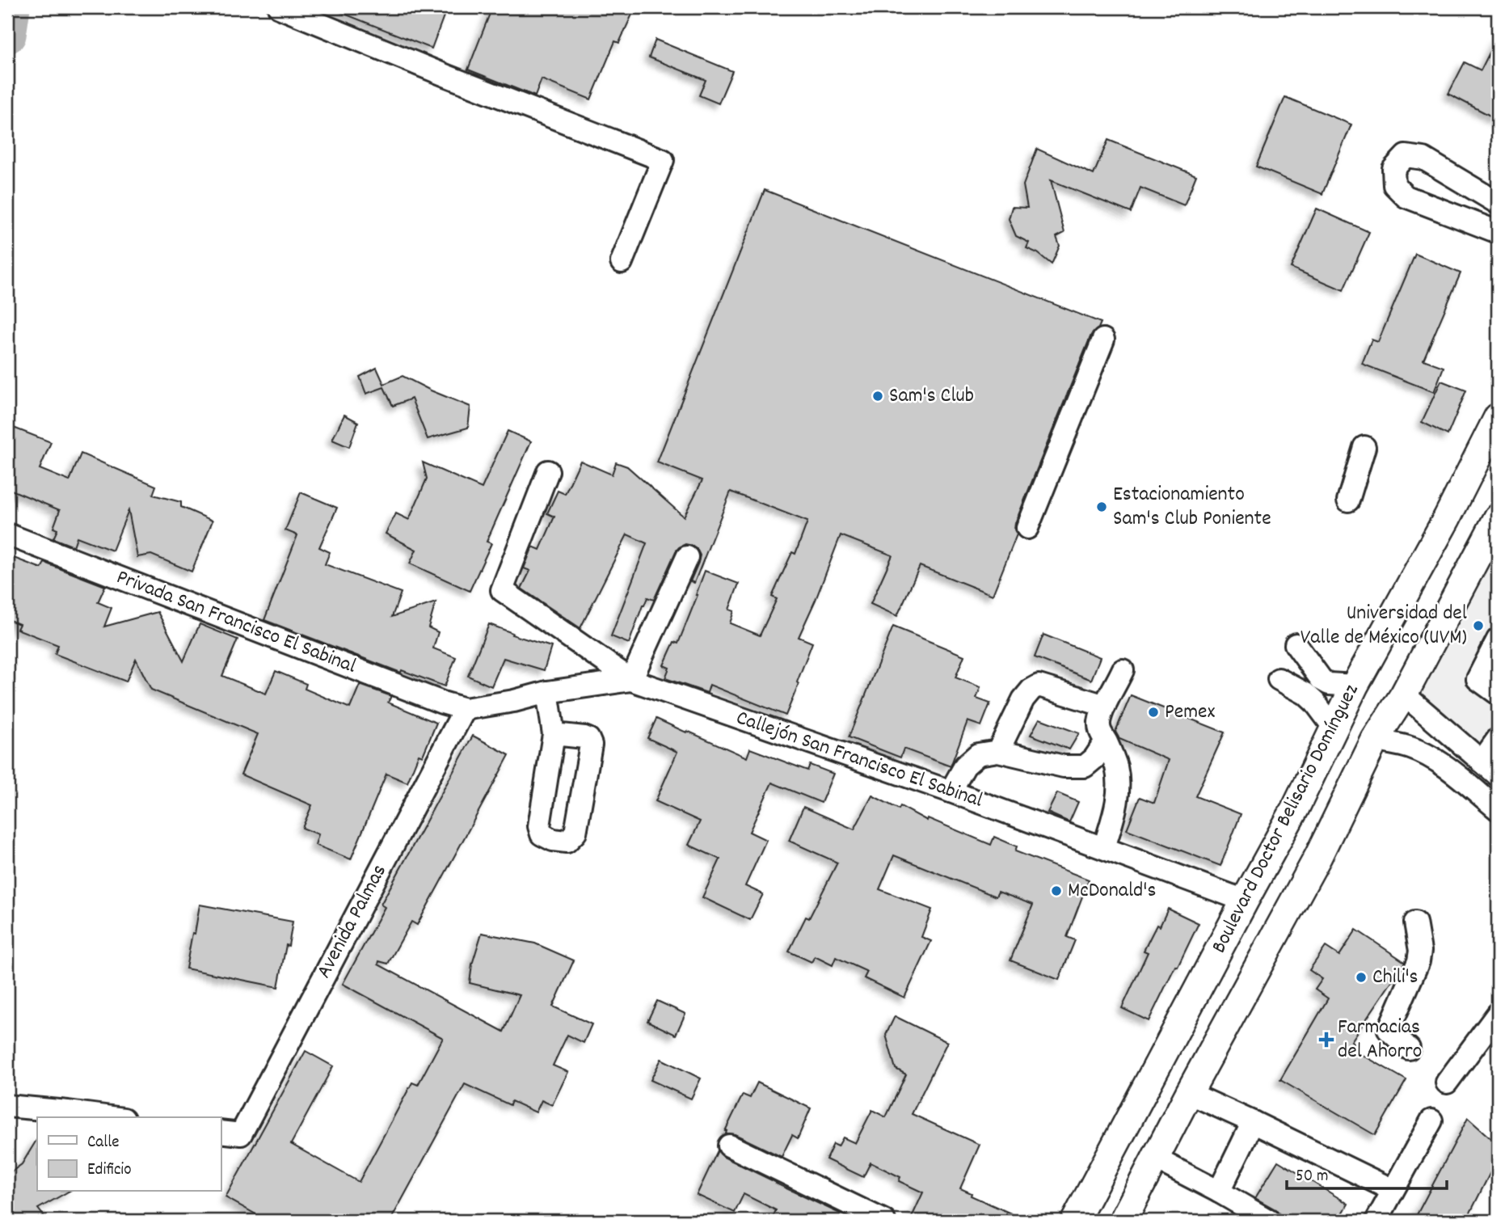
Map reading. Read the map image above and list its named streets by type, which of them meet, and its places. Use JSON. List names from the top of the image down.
{
  "streets": {
    "main road": ["Boulevard Doctor Belisario Domínguez"],
    "street": ["Privada San Francisco El Sabinal", "Callejón San Francisco El Sabinal", "Avenida Palmas"]
  },
  "crossings": [
    ["Privada San Francisco El Sabinal", "Callejón San Francisco El Sabinal"],
    ["Privada San Francisco El Sabinal", "Avenida Palmas"],
    ["Callejón San Francisco El Sabinal", "Boulevard Doctor Belisario Domínguez"],
    ["Callejón San Francisco El Sabinal", "Avenida Palmas"]
  ],
  "places": {
    "other": [
      "Sam's Club",
      "Estacionamiento Sam's Club Poniente",
      "Universidad del Valle de México (UVM)",
      "Pemex",
      "McDonald's",
      "Chili's"
    ],
    "health": ["Farmacias del Ahorro"]
  },
  "legend": ["Calle", "Edificio"],
  "scale_bar": "50 m"
}
